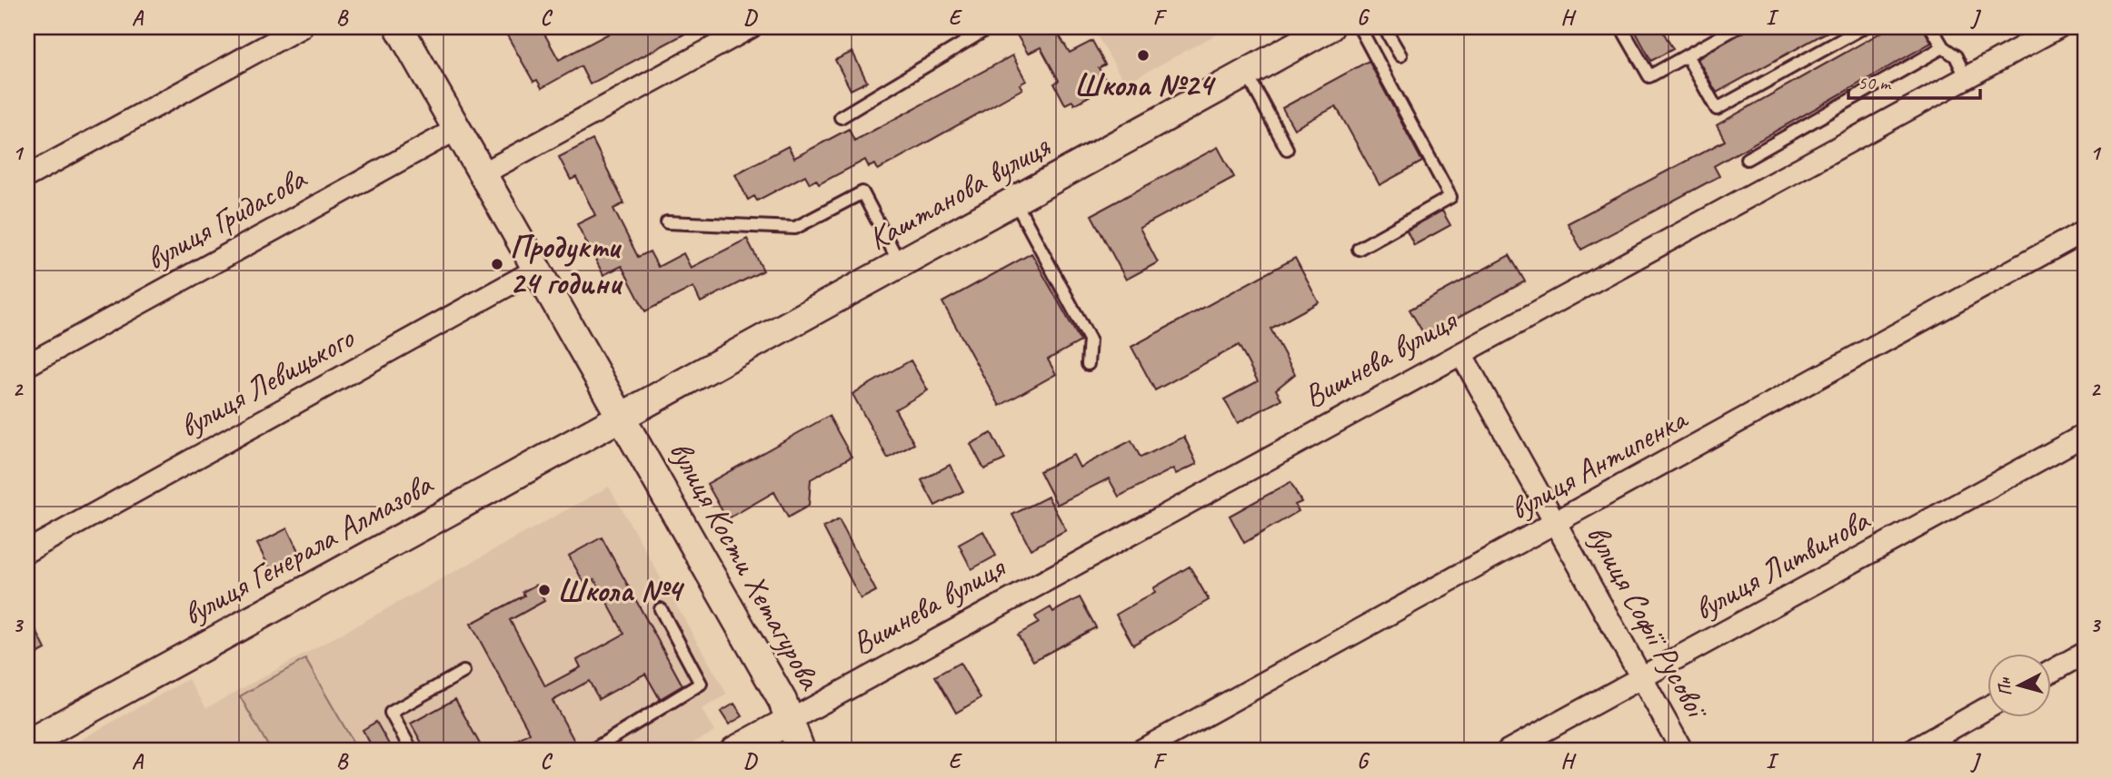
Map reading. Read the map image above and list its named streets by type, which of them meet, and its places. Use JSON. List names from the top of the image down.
{
  "streets": {
    "street": [
      "Каштанова вулиця",
      "вулиця Гридасова",
      "Вишнева вулиця",
      "вулиця Левицького",
      "вулиця Антипенка",
      "вулиця Генерала Алмазова",
      "вулиця Кости Хетагурова",
      "вулиця Литвинова",
      "вулиця Софії Русової"
    ]
  },
  "crossings": [
    ["Каштанова вулиця", "вулиця Генерала Алмазова"],
    ["Каштанова вулиця", "вулиця Кости Хетагурова"],
    ["вулиця Гридасова", "вулиця Кости Хетагурова"],
    ["Вишнева вулиця", "вулиця Кости Хетагурова"],
    ["Вишнева вулиця", "вулиця Софії Русової"],
    ["вулиця Левицького", "вулиця Кости Хетагурова"],
    ["вулиця Антипенка", "вулиця Софії Русової"],
    ["вулиця Генерала Алмазова", "вулиця Кости Хетагурова"],
    ["вулиця Литвинова", "вулиця Софії Русової"]
  ],
  "places": ["Школа №24", "Продукти 24 години", "Школа №4"],
  "scale_bar": "50 m",
  "north": "left",
  "grid": {
    "columns": [
      "A",
      "B",
      "C",
      "D",
      "E",
      "F",
      "G",
      "H",
      "I",
      "J"
    ],
    "rows": ["1", "2", "3"]
  }
}
